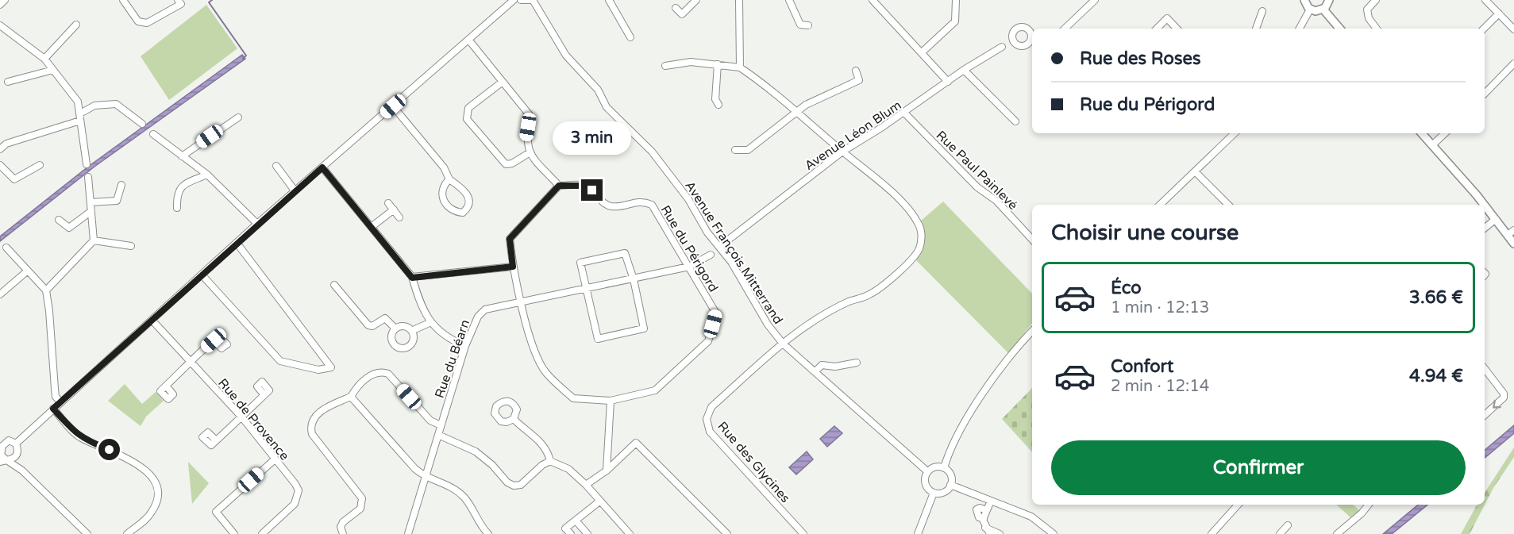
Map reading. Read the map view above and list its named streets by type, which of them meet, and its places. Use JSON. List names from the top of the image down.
{
  "streets": {
    "street": [
      "Avenue Léon Blum",
      "Rue Paul Painlevé",
      "Rue du Périgord",
      "Avenue François Mitterrand",
      "Rue du Béarn",
      "Rue de Provence",
      "Rue des Glycines"
    ]
  },
  "crossings": [
    ["Avenue Léon Blum", "Rue Paul Painlevé"],
    ["Avenue Léon Blum", "Avenue François Mitterrand"],
    ["Avenue Léon Blum", "Rue des Glycines"],
    ["Rue du Périgord", "Rue du Béarn"],
    ["Avenue François Mitterrand", "Rue des Glycines"]
  ],
  "page": {
    "banner": ["Rue des Roses", "Rue du Périgord"],
    "bubble": "3 min",
    "heading": "Choisir une course",
    "list": [
      {
        "name": "Éco",
        "note": "1 min · 12:13",
        "value": "3.66 €"
      },
      {
        "name": "Confort",
        "note": "2 min · 12:14",
        "value": "4.94 €"
      }
    ],
    "buttons": "Confirmer"
  }
}
